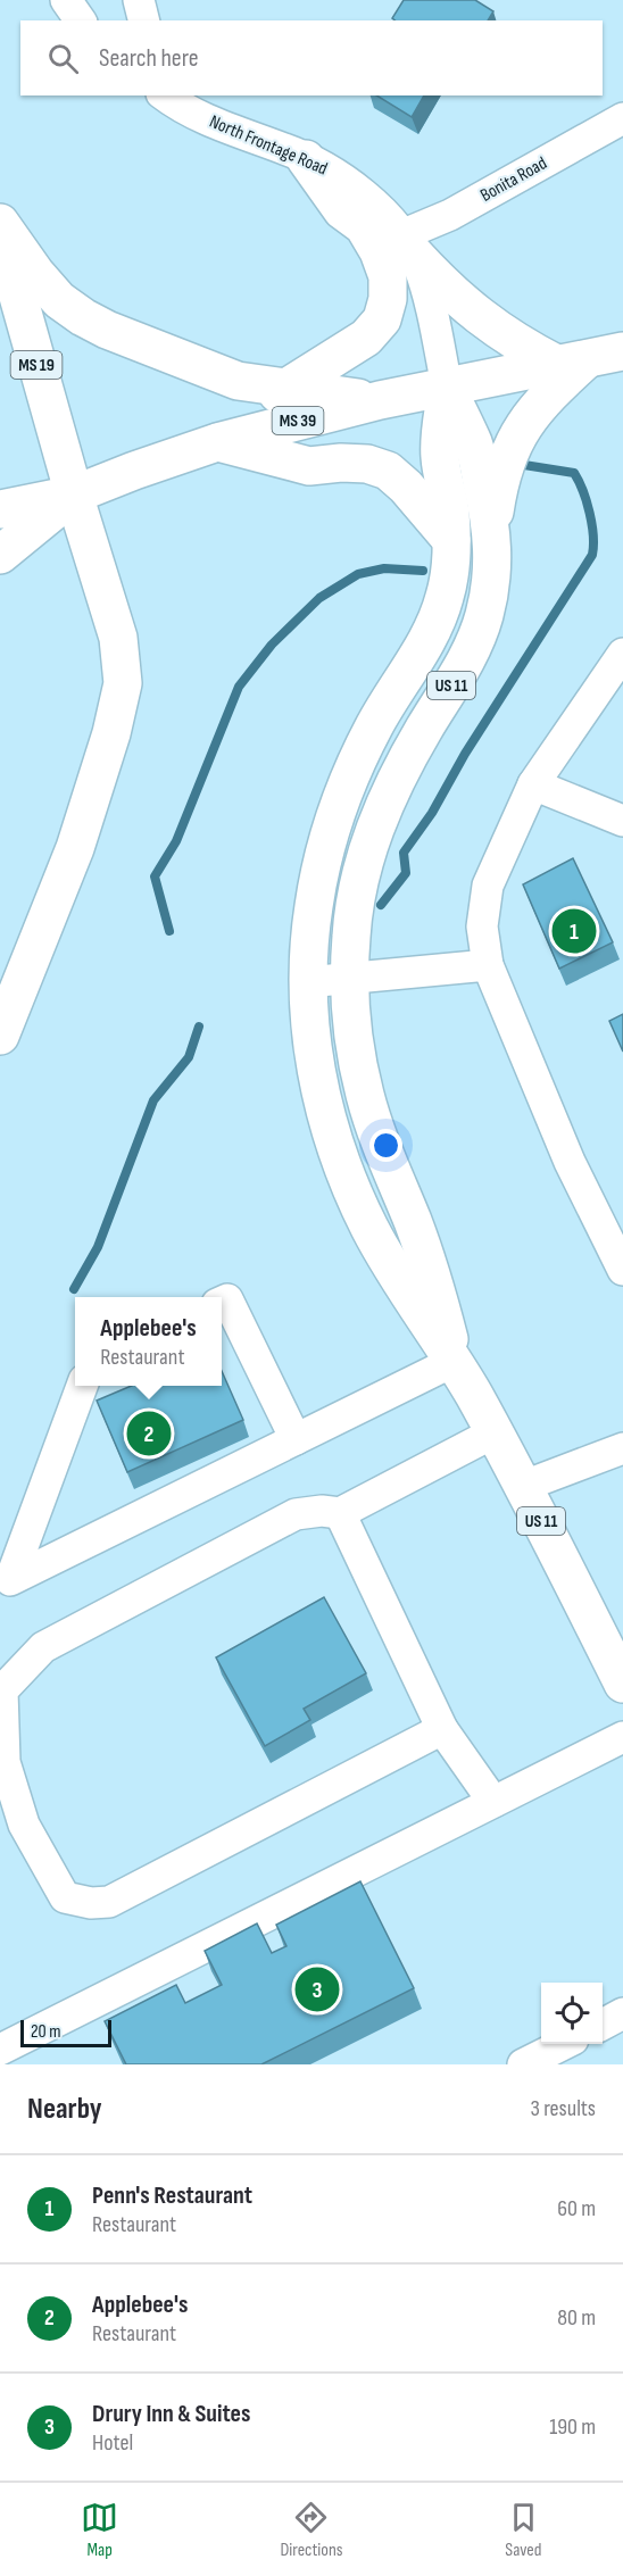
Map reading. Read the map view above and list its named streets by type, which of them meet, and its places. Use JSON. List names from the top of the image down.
{
  "streets": {
    "main road": ["MS 19", "MS 39", "US 11"],
    "street": ["North Frontage Road", "Bonita Road"]
  },
  "crossings": [
    ["North Frontage Road", "Bonita Road"],
    ["North Frontage Road", "US 11"]
  ],
  "scale_bar": "20 m",
  "page": {
    "search": "Search here",
    "pins": ["1", "2", "3"],
    "popup": ["Applebee's", "Restaurant"],
    "scale": "20 m",
    "heading": ["Nearby", "3 results"],
    "list": [
      {
        "mark": "1",
        "name": "Penn's Restaurant",
        "note": "Restaurant",
        "value": "60 m"
      },
      {
        "mark": "2",
        "name": "Applebee's",
        "note": "Restaurant",
        "value": "80 m"
      },
      {
        "mark": "3",
        "name": "Drury Inn & Suites",
        "note": "Hotel",
        "value": "190 m"
      }
    ],
    "nav": ["Map", "Directions", "Saved"]
  }
}
